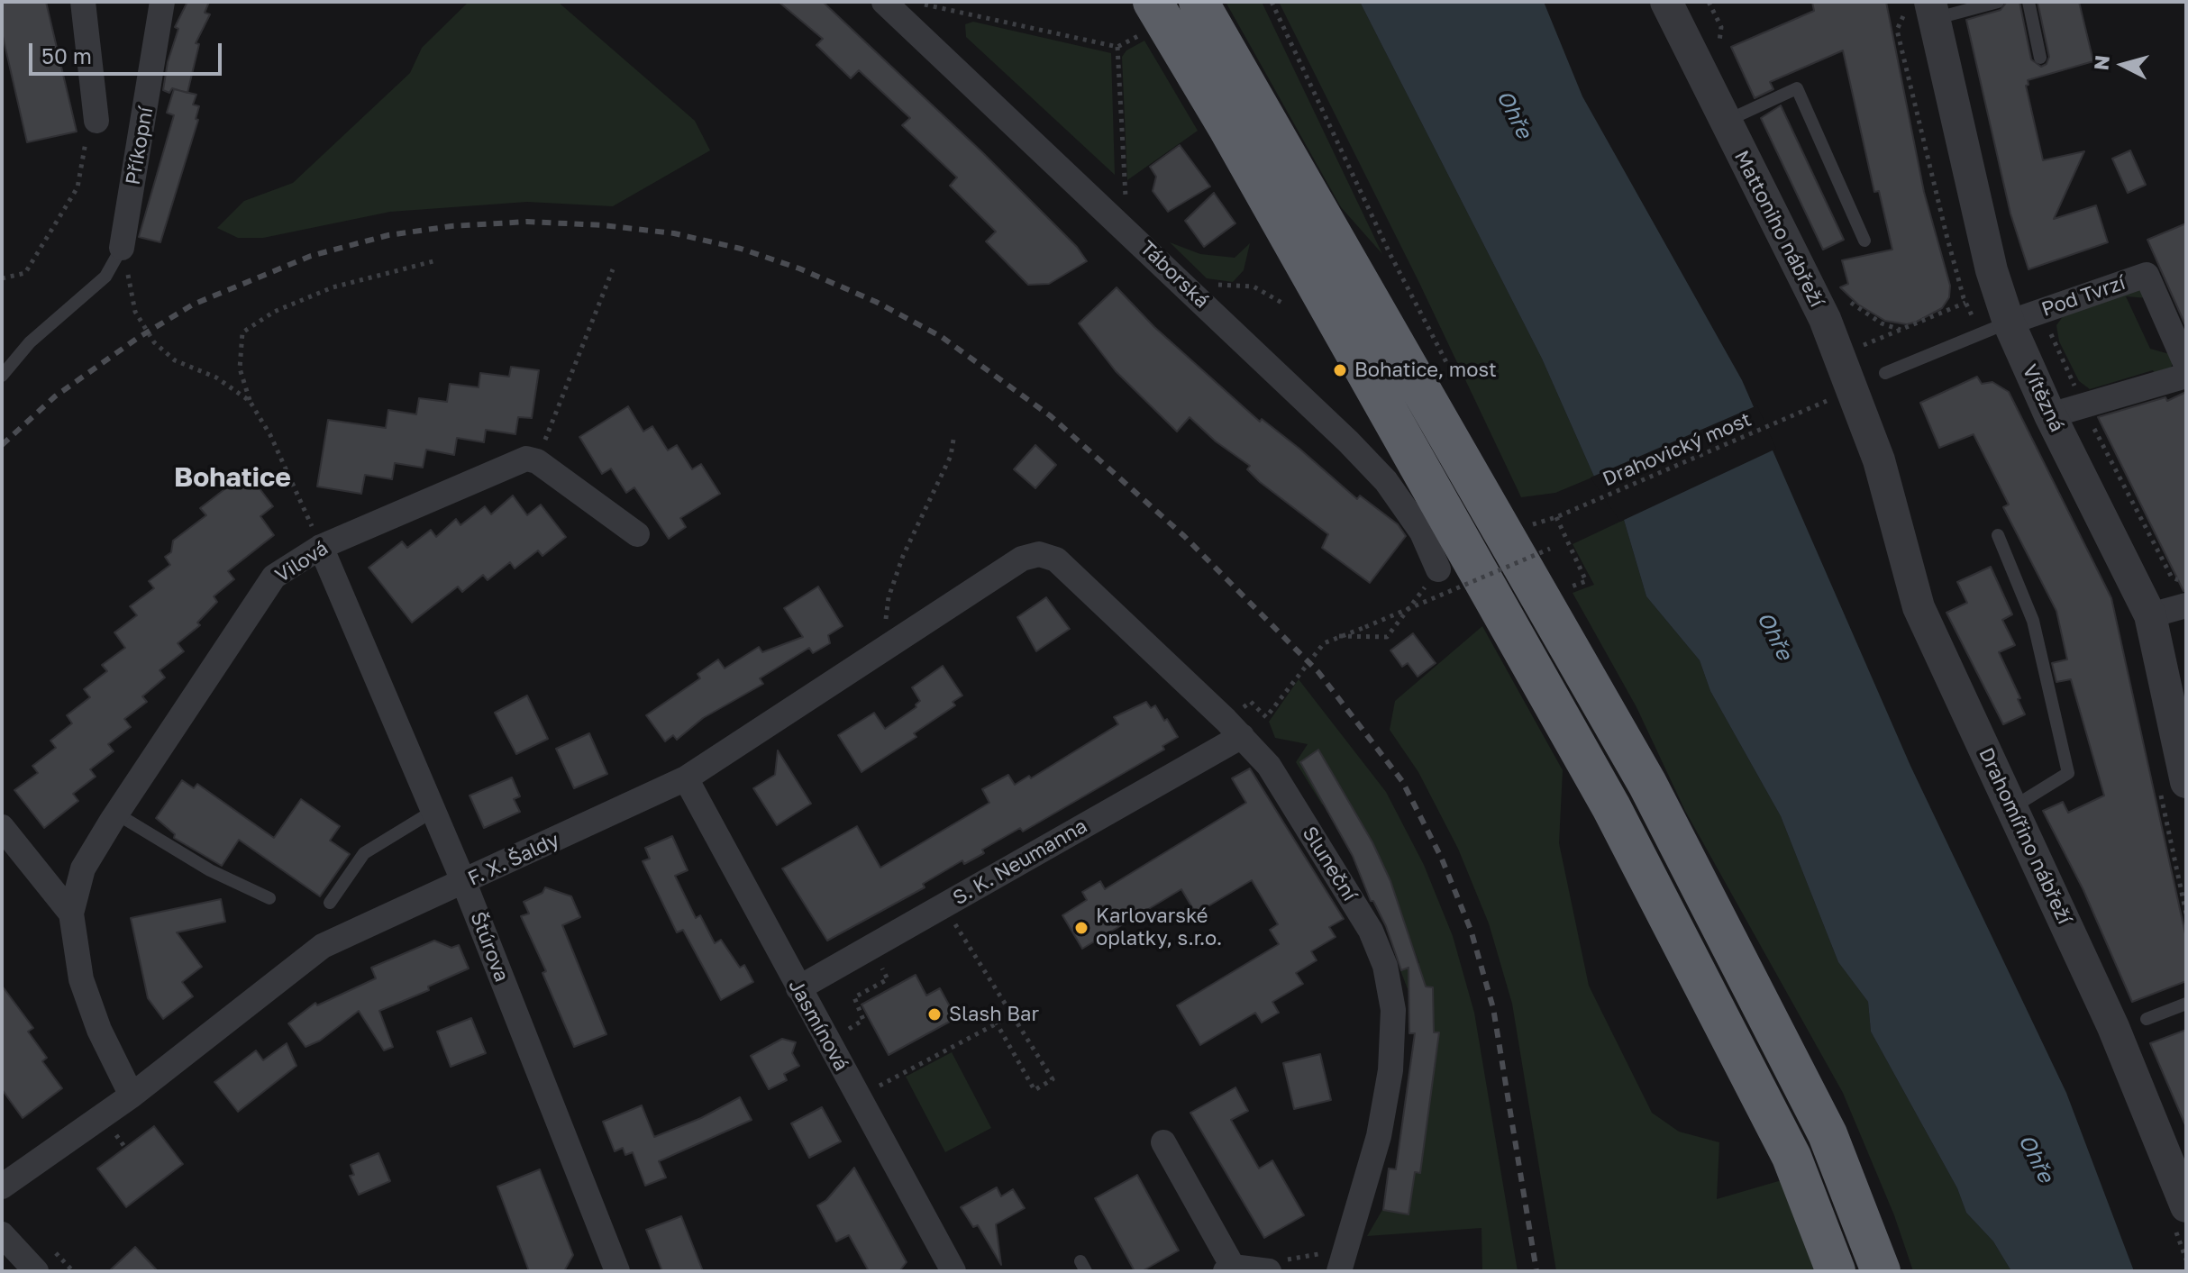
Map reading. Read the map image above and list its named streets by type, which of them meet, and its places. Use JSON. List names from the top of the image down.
{
  "streets": {
    "street": [
      "Příkopní",
      "Mattoniho nábřeží",
      "Táborská",
      "Pod Tvrzí",
      "Vítězná",
      "Vilová",
      "Drahomířino nábřeží",
      "F. X. Šaldy",
      "S. K. Neumanna",
      "Sluneční",
      "Štúrova",
      "Jasmínová"
    ],
    "path": ["Drahovický most"]
  },
  "crossings": [
    ["Mattoniho nábřeží", "Drahomířino nábřeží"],
    ["Pod Tvrzí", "Vítězná"],
    ["Vilová", "F. X. Šaldy"],
    ["Vilová", "Štúrova"],
    ["F. X. Šaldy", "Sluneční"],
    ["F. X. Šaldy", "Štúrova"],
    ["F. X. Šaldy", "Jasmínová"],
    ["S. K. Neumanna", "Sluneční"],
    ["S. K. Neumanna", "Jasmínová"]
  ],
  "districts": ["Bohatice"],
  "water": ["Ohře"],
  "places": ["Bohatice, most", "Karlovarské oplatky, s.r.o.", "Slash Bar"],
  "scale_bar": "50 m",
  "north": "left"
}
